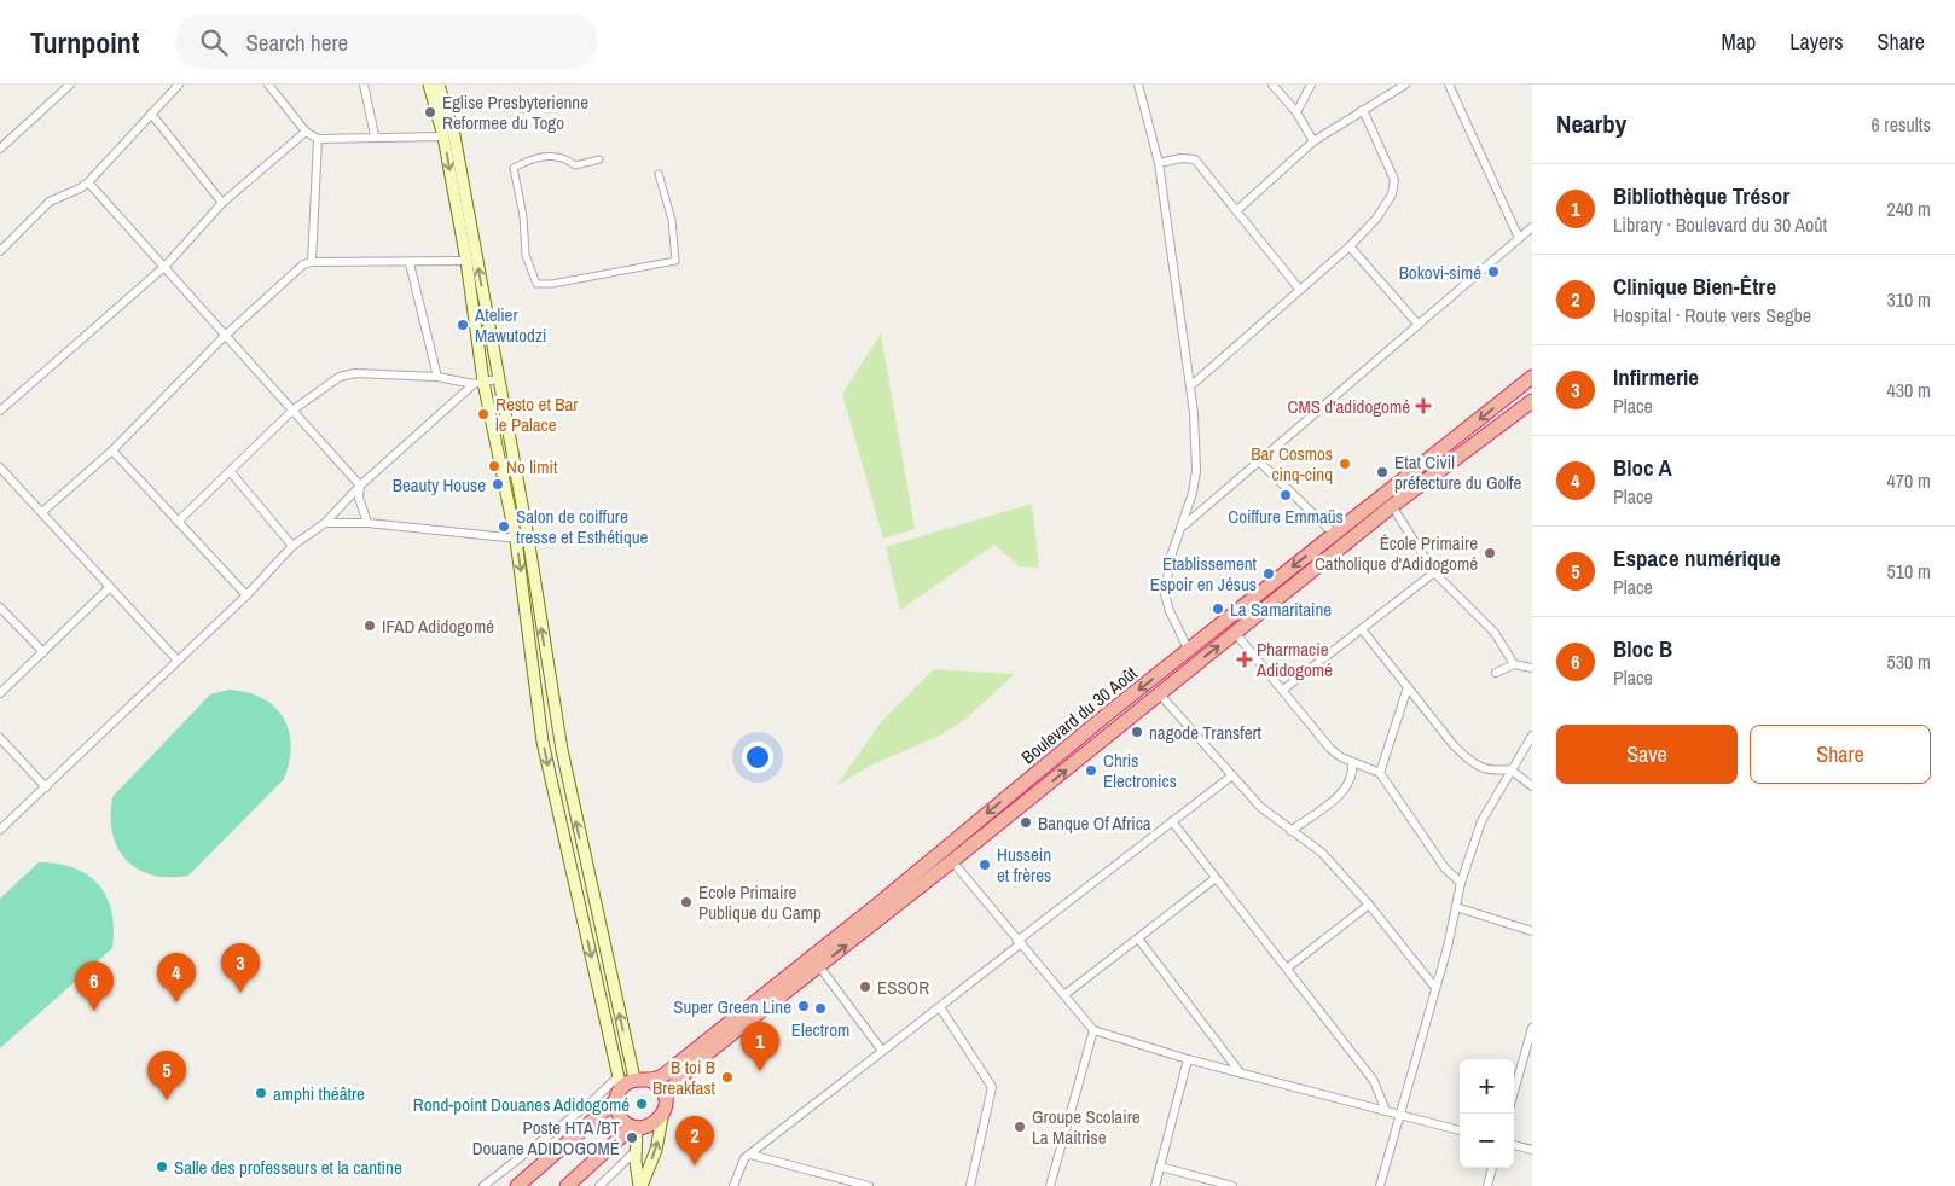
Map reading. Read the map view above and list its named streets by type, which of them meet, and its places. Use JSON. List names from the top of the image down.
{
  "streets": {
    "highway": ["Boulevard du 30 Août"]
  },
  "places": {
    "other": [
      "Eglise Presbyterienne Reformee du Togo",
      "Bokovi-simé",
      "Atelier Mawutodzi",
      "Resto et Bar le Palace",
      "Bar Cosmos cinq-cinq",
      "No limit",
      "Etat Civil préfecture du Golfe",
      "Beauty House",
      "Coiffure Emmaüs",
      "Salon de coiffure tresse et Esthétique",
      "École Primaire Catholique d'Adidogomé",
      "Etablissement Espoir en Jésus",
      "La Samaritaine",
      "IFAD Adidogomé",
      "nagode Transfert",
      "Chris Electronics",
      "Banque Of Africa",
      "Hussein et frères",
      "Ecole Primaire Publique du Camp",
      "ESSOR",
      "Super Green Line",
      "Electrom",
      "B toi B Breakfast",
      "amphi théâtre",
      "Rond-point Douanes Adidogomé",
      "Groupe Scolaire La Maitrise",
      "Poste HTA /BT Douane ADIDOGOMÉ",
      "Salle des professeurs et la cantine"
    ],
    "health": ["CMS d'adidogomé", "Pharmacie Adidogomé"]
  },
  "page": {
    "header": "Turnpoint",
    "search": "Search here",
    "nav": ["Map", "Layers", "Share"],
    "heading": ["Nearby", "6 results"],
    "list": [
      {
        "mark": "1",
        "name": "Bibliothèque Trésor",
        "note": "Library · Boulevard du 30 Août",
        "value": "240 m"
      },
      {
        "mark": "2",
        "name": "Clinique Bien-Être",
        "note": "Hospital · Route vers Segbe",
        "value": "310 m"
      },
      {
        "mark": "3",
        "name": "Infirmerie",
        "note": "Place",
        "value": "430 m"
      },
      {
        "mark": "4",
        "name": "Bloc A",
        "note": "Place",
        "value": "470 m"
      },
      {
        "mark": "5",
        "name": "Espace numérique",
        "note": "Place",
        "value": "510 m"
      },
      {
        "mark": "6",
        "name": "Bloc B",
        "note": "Place",
        "value": "530 m"
      }
    ],
    "buttons": ["Save", "Share"],
    "pins": [
      "3",
      "4",
      "6",
      "1",
      "5",
      "2"
    ],
    "map_buttons": ["+", "−"]
  }
}
